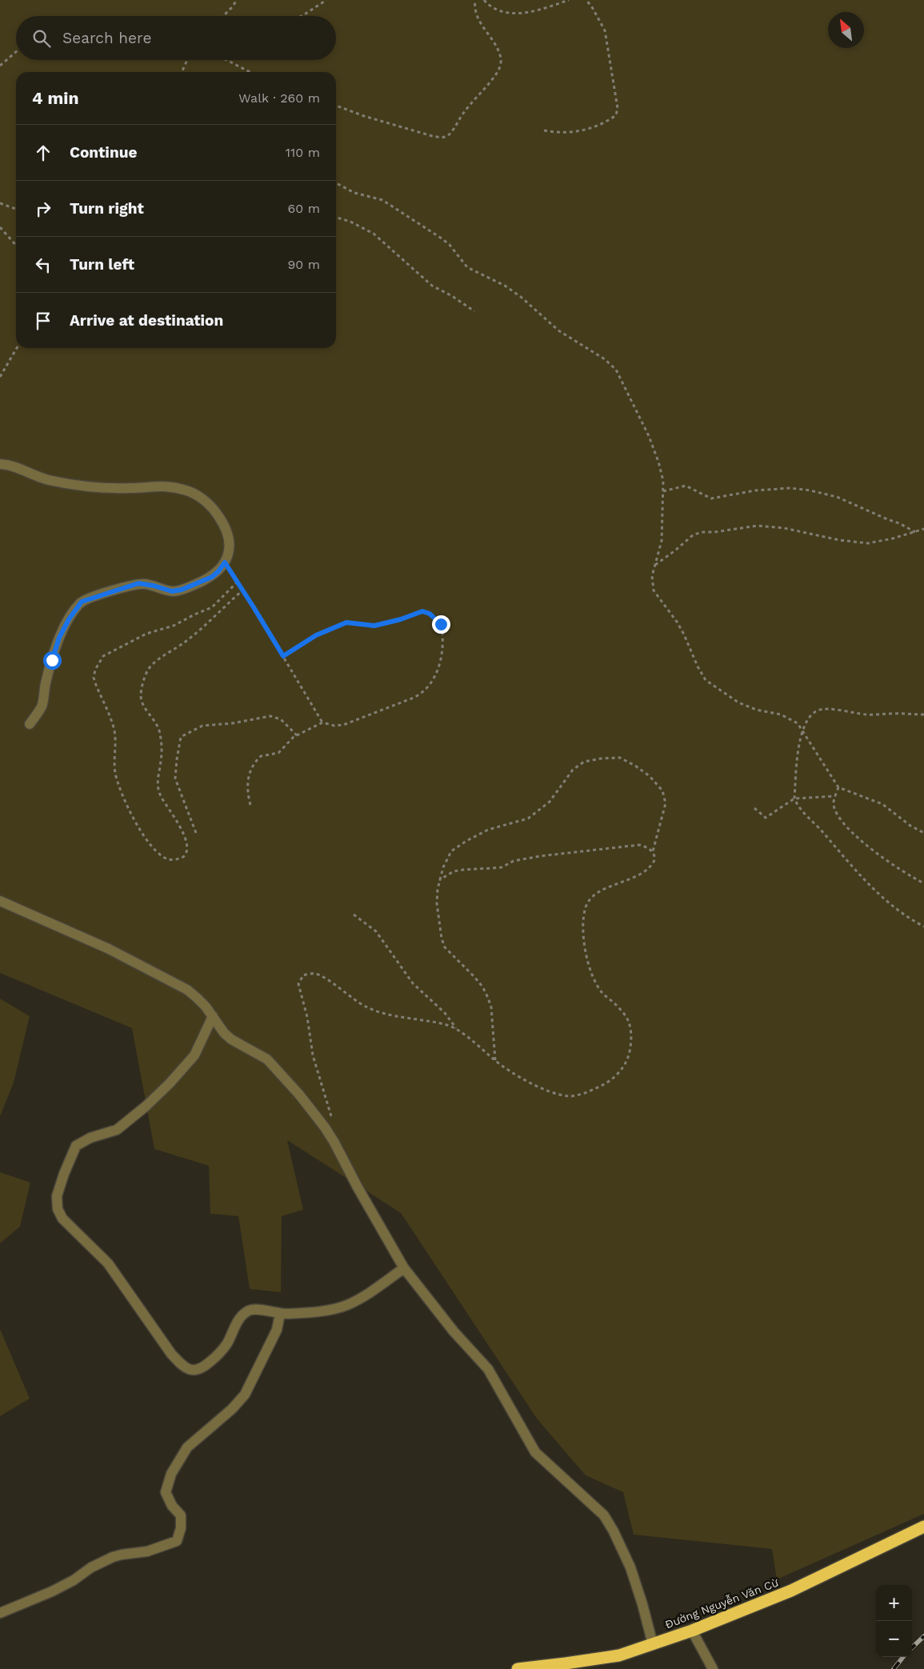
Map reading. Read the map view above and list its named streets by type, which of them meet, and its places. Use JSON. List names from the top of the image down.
{
  "streets": {
    "highway": ["Đường Nguyễn Văn Cừ"]
  },
  "north": "top left",
  "page": {
    "search": "Search here",
    "heading": ["4 min", "Walk · 260 m"],
    "list": [
      ["Continue", "110 m"],
      ["Turn right", "60 m"],
      ["Turn left", "90 m"],
      "Arrive at destination"
    ],
    "map_buttons": ["+", "−"]
  }
}
